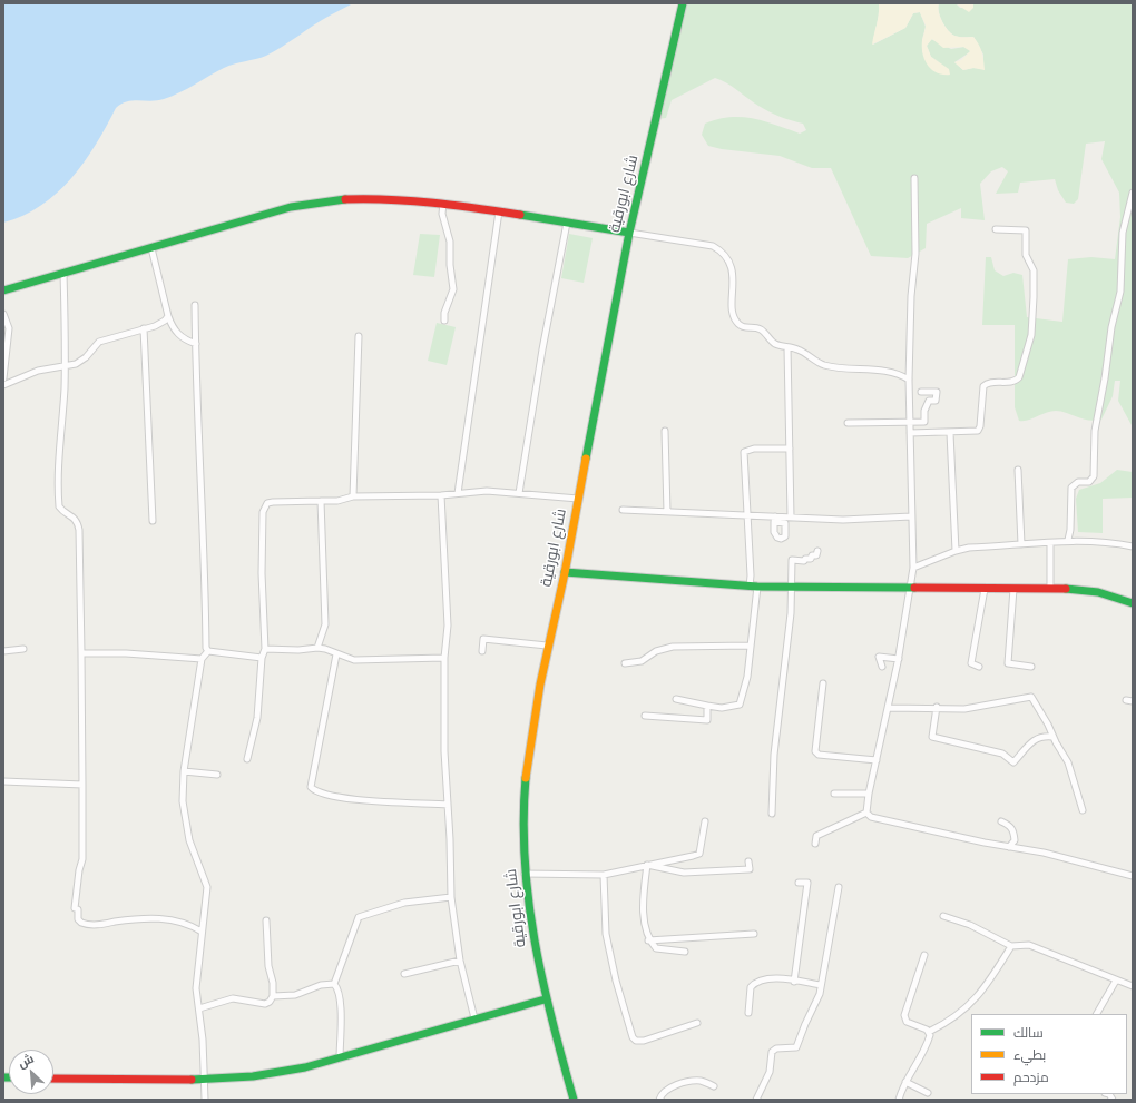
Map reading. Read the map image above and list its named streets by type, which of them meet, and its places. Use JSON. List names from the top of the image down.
{
  "streets": {
    "main road": ["شارع ابورقية"]
  },
  "legend": ["سالك", "بطيء", "مزدحم"],
  "north": "top left"
}
